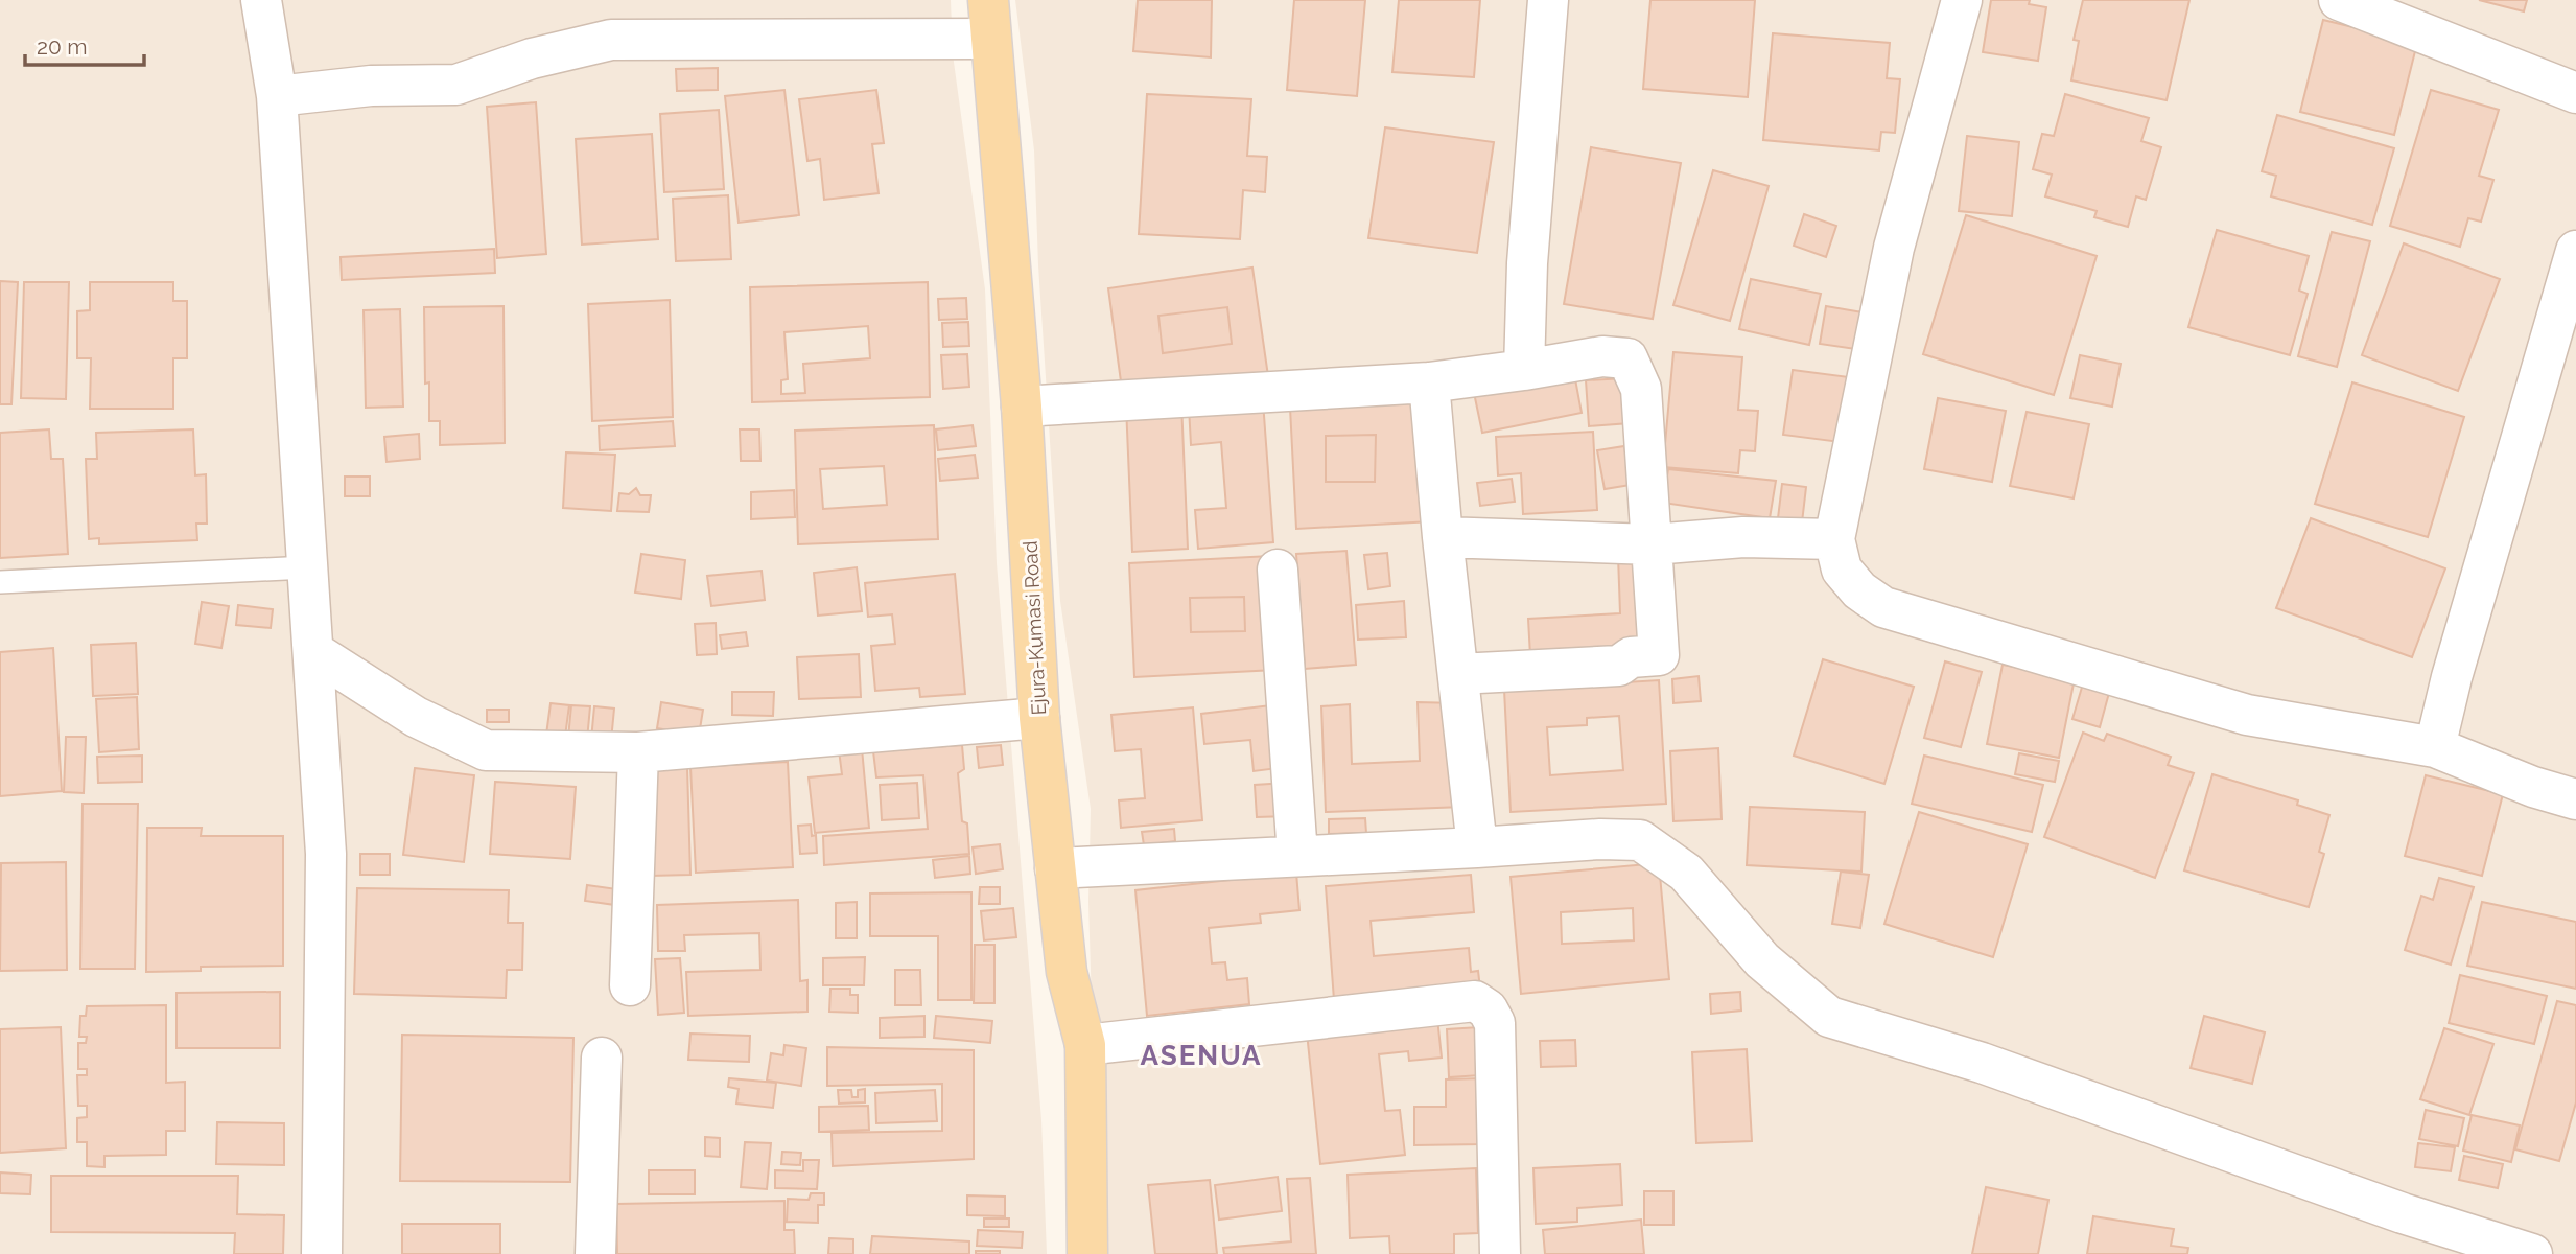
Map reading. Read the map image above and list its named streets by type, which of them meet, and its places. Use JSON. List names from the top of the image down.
{
  "streets": {
    "main road": ["Ejura-Kumasi Road"]
  },
  "districts": ["ASENUA"],
  "scale_bar": "20 m"
}
